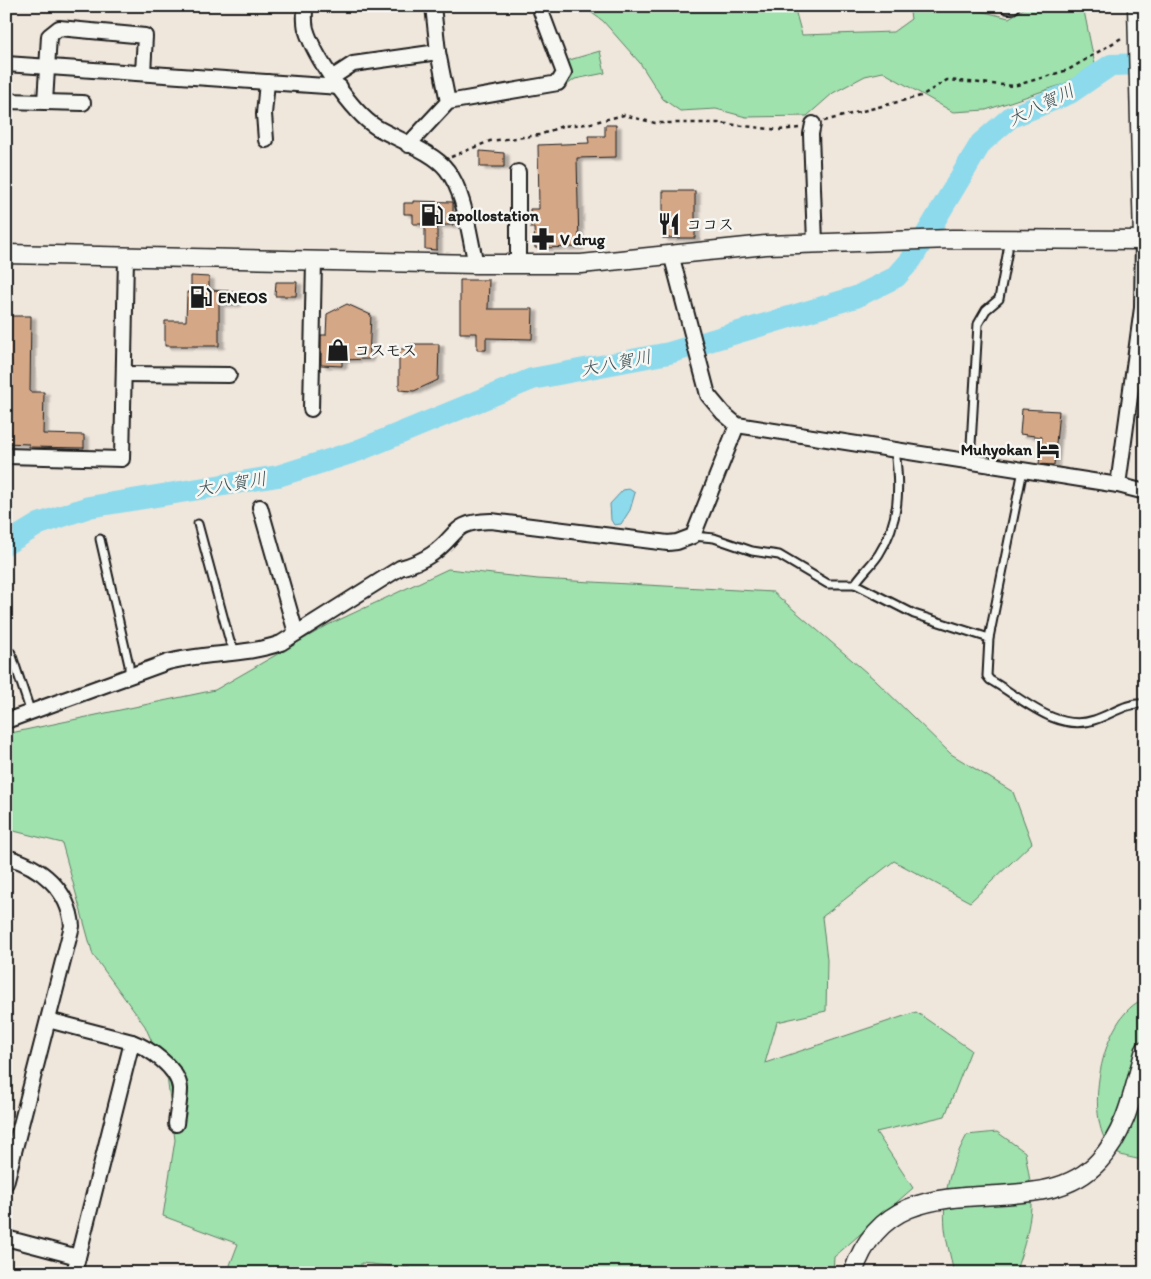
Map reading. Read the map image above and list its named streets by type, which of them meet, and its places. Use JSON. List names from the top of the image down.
{
  "water": ["大八賀川"],
  "places": {
    "fuel station": ["apollostation", "ENEOS"],
    "restaurant": ["ココス"],
    "pharmacy": ["V drug"],
    "shop": ["コスモス"],
    "hotel": ["Muhyokan"]
  }
}
